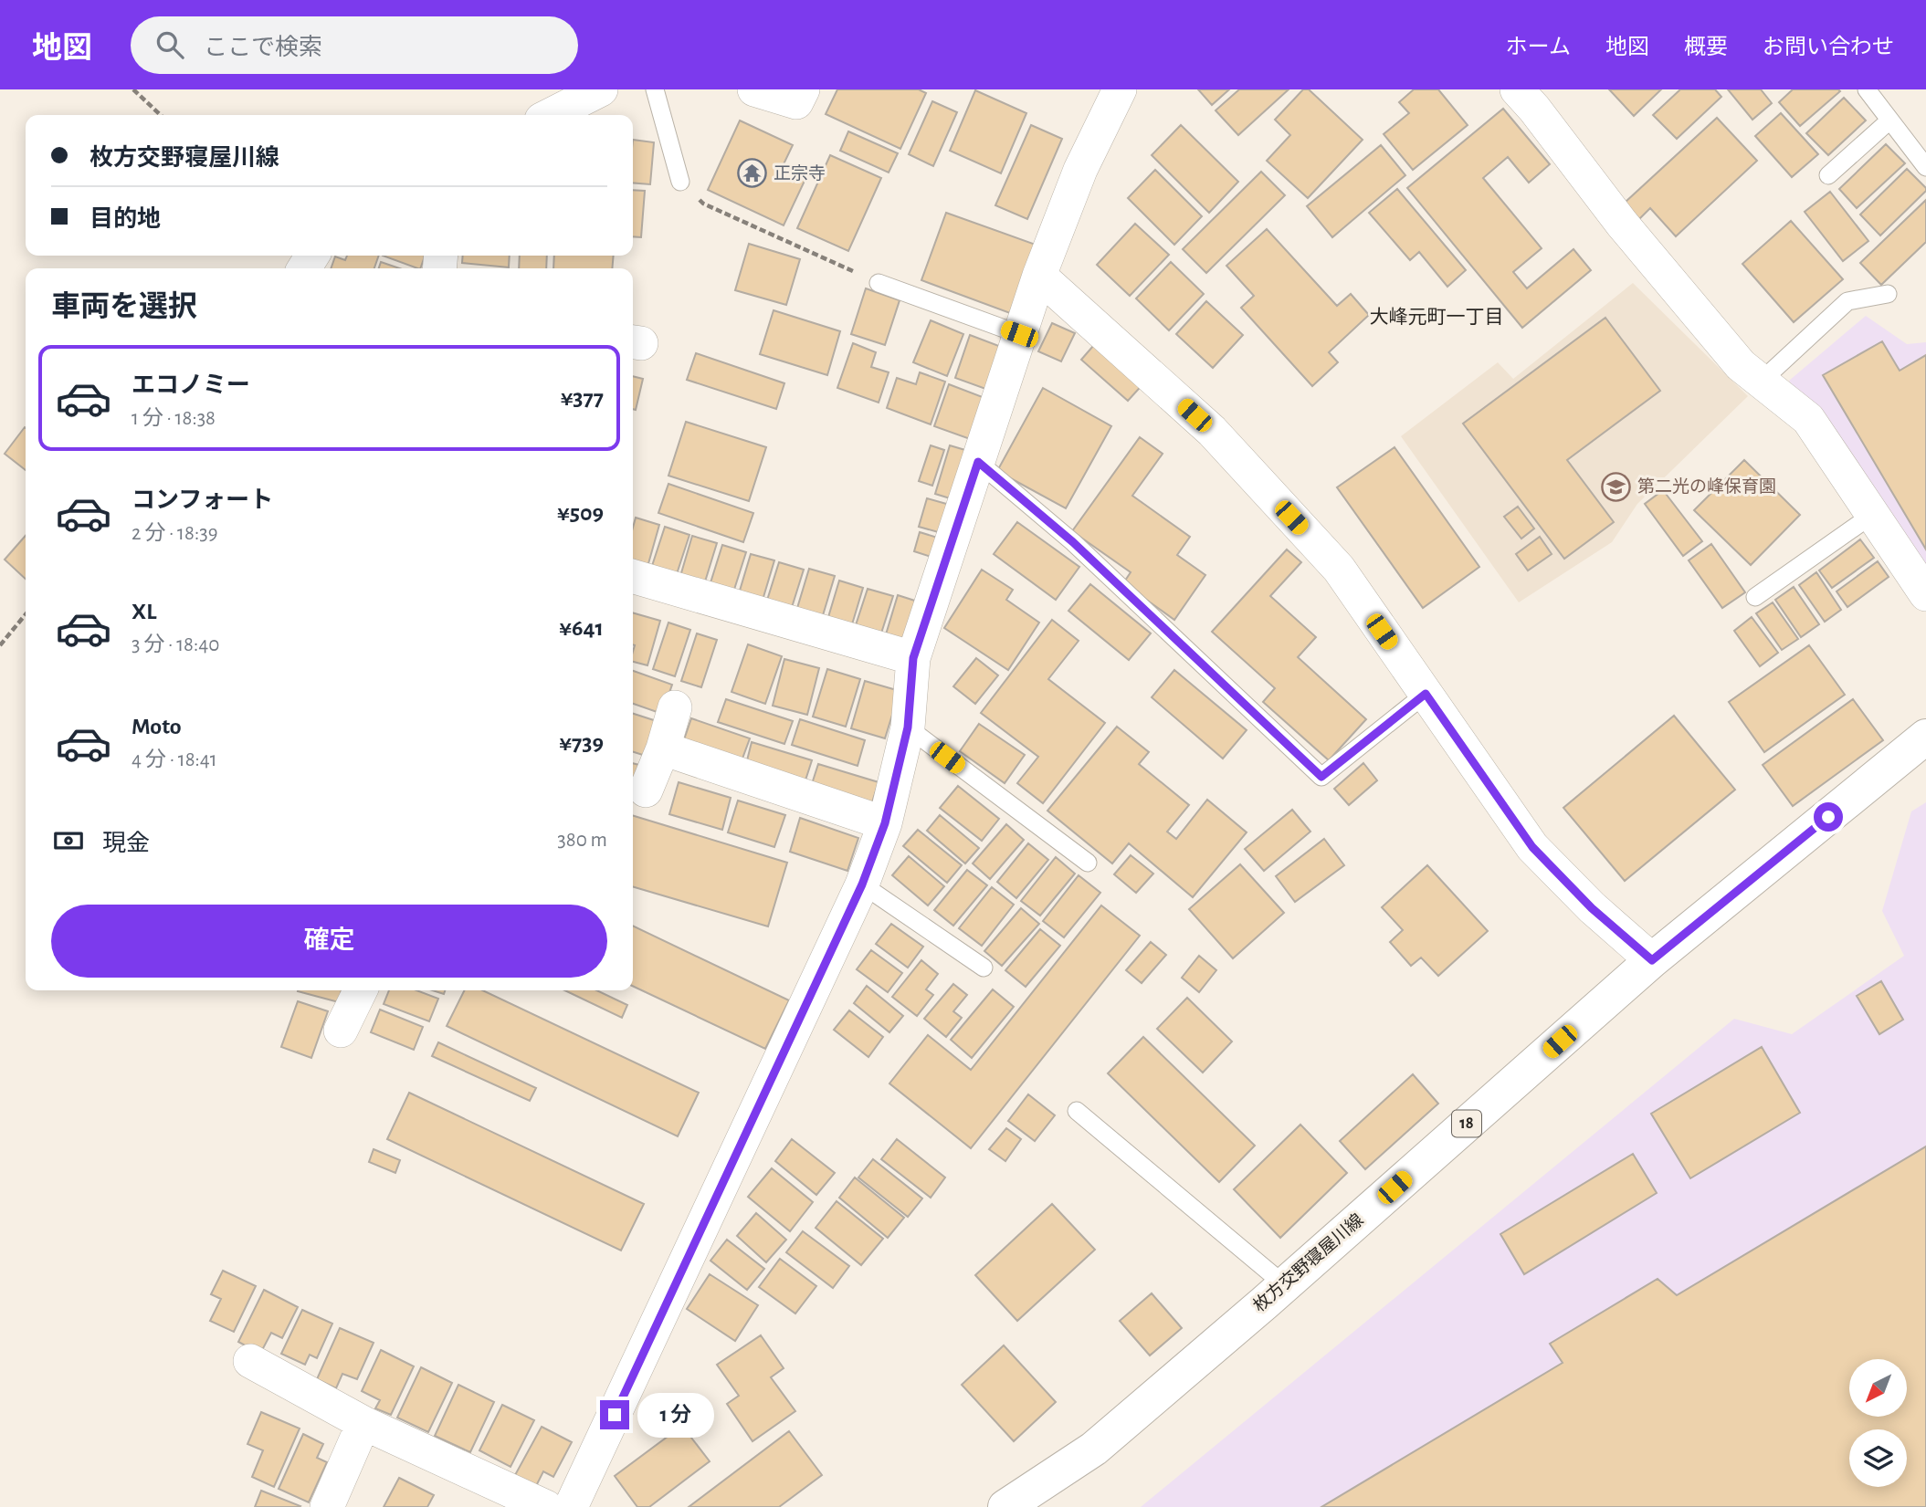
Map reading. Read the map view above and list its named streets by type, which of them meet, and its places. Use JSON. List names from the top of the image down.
{
  "streets": {
    "main road": ["18", "枚方交野寝屋川線"]
  },
  "districts": ["大峰元町一丁目"],
  "places": {
    "temple": ["正宗寺"],
    "school or university": ["第二光の峰保育園"]
  },
  "north": "bottom left",
  "page": {
    "header": "地図",
    "search": "ここで検索",
    "nav": [
      "ホーム",
      "地図",
      "概要",
      "お問い合わせ"
    ],
    "banner": ["枚方交野寝屋川線", "目的地"],
    "heading": "車両を選択",
    "list": [
      {
        "name": "エコノミー",
        "note": "1 分 · 18:38",
        "value": "¥377"
      },
      {
        "name": "コンフォート",
        "note": "2 分 · 18:39",
        "value": "¥509"
      },
      {
        "name": "XL",
        "note": "3 分 · 18:40",
        "value": "¥641"
      },
      {
        "name": "Moto",
        "note": "4 分 · 18:41",
        "value": "¥739"
      }
    ],
    "pay": ["現金", "380 m"],
    "buttons": "確定",
    "bubble": "1 分"
  }
}
